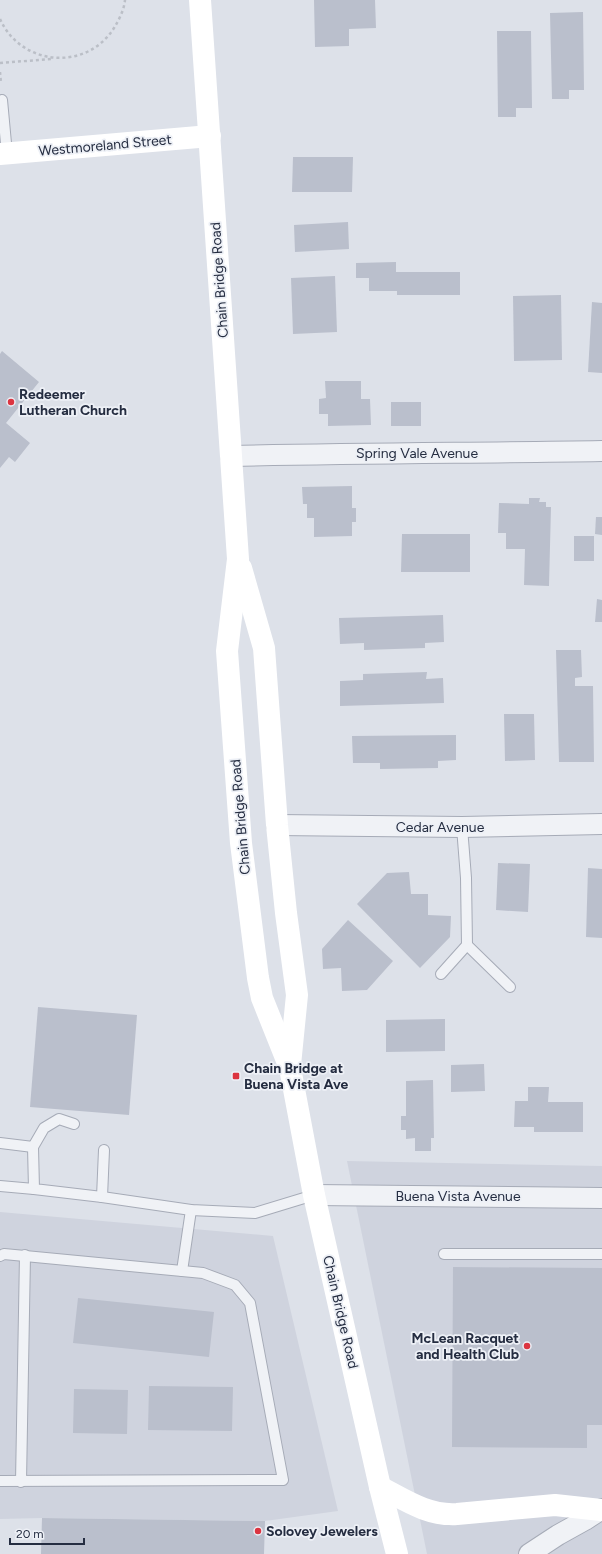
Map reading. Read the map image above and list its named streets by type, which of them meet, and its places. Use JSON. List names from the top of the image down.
{
  "streets": {
    "main road": ["Westmoreland Street", "Chain Bridge Road"],
    "street": ["Spring Vale Avenue", "Cedar Avenue", "Buena Vista Avenue"]
  },
  "crossings": [
    ["Westmoreland Street", "Chain Bridge Road"],
    ["Chain Bridge Road", "Spring Vale Avenue"],
    ["Chain Bridge Road", "Cedar Avenue"],
    ["Chain Bridge Road", "Buena Vista Avenue"]
  ],
  "places": {
    "other": ["Redeemer Lutheran Church", "McLean Racquet and Health Club", "Solovey Jewelers"],
    "transit": ["Chain Bridge at Buena Vista Ave"]
  },
  "scale_bar": "20 m"
}
